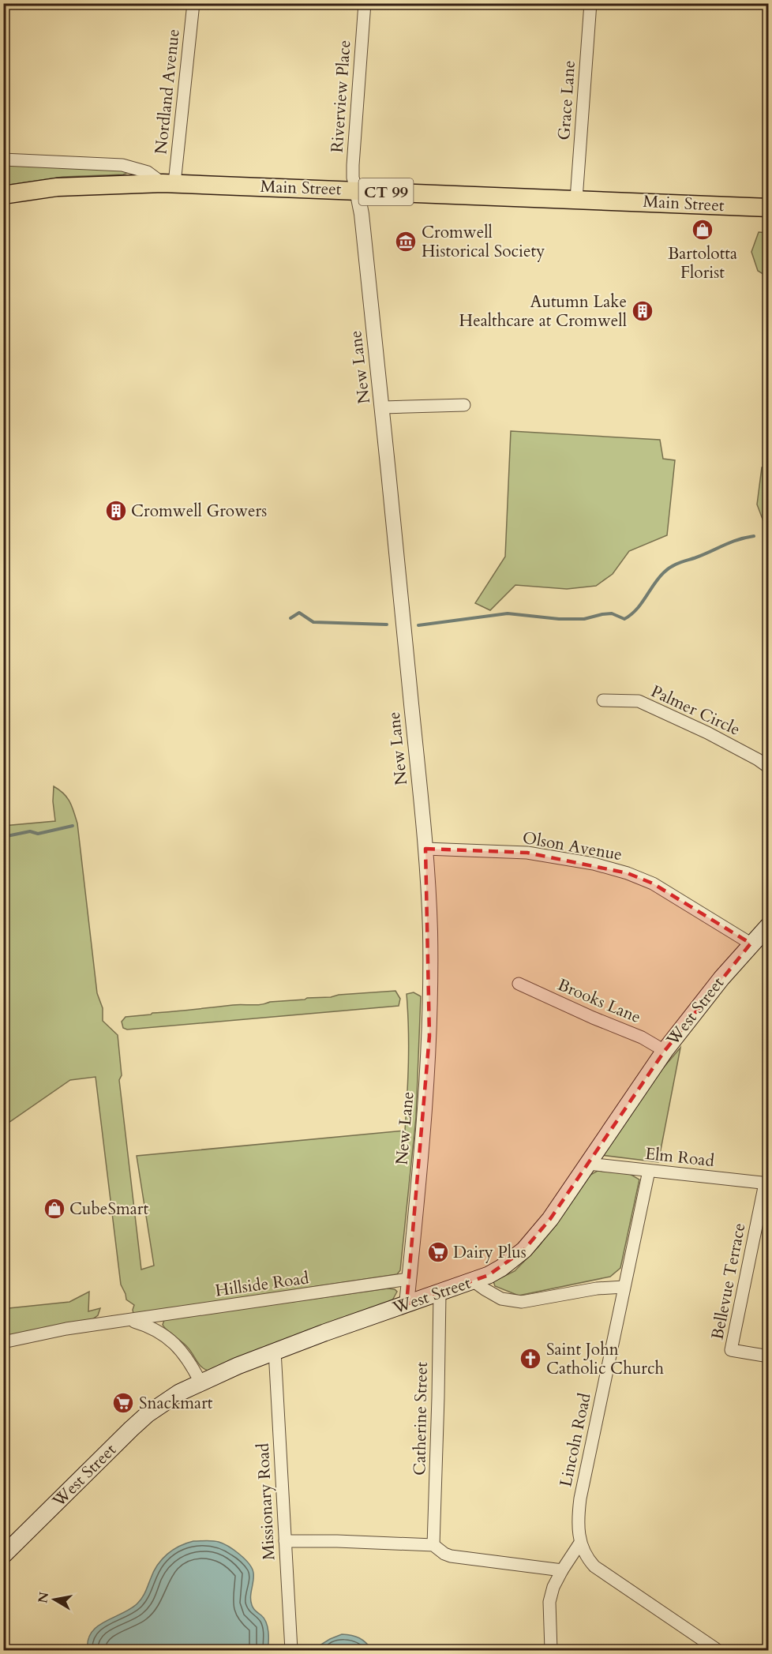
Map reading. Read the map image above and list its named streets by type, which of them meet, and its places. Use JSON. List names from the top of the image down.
{
  "streets": {
    "main road": ["Main Street", "CT 99", "West Street"],
    "street": [
      "Nordland Avenue",
      "Riverview Place",
      "Grace Lane",
      "New Lane",
      "Palmer Circle",
      "Olson Avenue",
      "Brooks Lane",
      "Elm Road",
      "Bellevue Terrace",
      "Hillside Road",
      "Catherine Street",
      "Lincoln Road",
      "Missionary Road"
    ]
  },
  "crossings": [
    ["Nordland Avenue", "Main Street"],
    ["Riverview Place", "Main Street"],
    ["Riverview Place", "New Lane"],
    ["Grace Lane", "Main Street"],
    ["Main Street", "New Lane"],
    ["New Lane", "Olson Avenue"],
    ["New Lane", "West Street"],
    ["New Lane", "Hillside Road"],
    ["Olson Avenue", "West Street"],
    ["Brooks Lane", "West Street"],
    ["West Street", "Elm Road"],
    ["West Street", "Hillside Road"],
    ["West Street", "Catherine Street"],
    ["West Street", "Missionary Road"],
    ["Elm Road", "Bellevue Terrace"],
    ["Elm Road", "Lincoln Road"]
  ],
  "places": {
    "shop": ["Bartolotta Florist", "CubeSmart"],
    "museum": ["Cromwell Historical Society"],
    "building": ["Autumn Lake Healthcare at Cromwell", "Cromwell Growers"],
    "supermarket": ["Dairy Plus", "Snackmart"],
    "church": ["Saint John Catholic Church"]
  },
  "north": "left"
}
